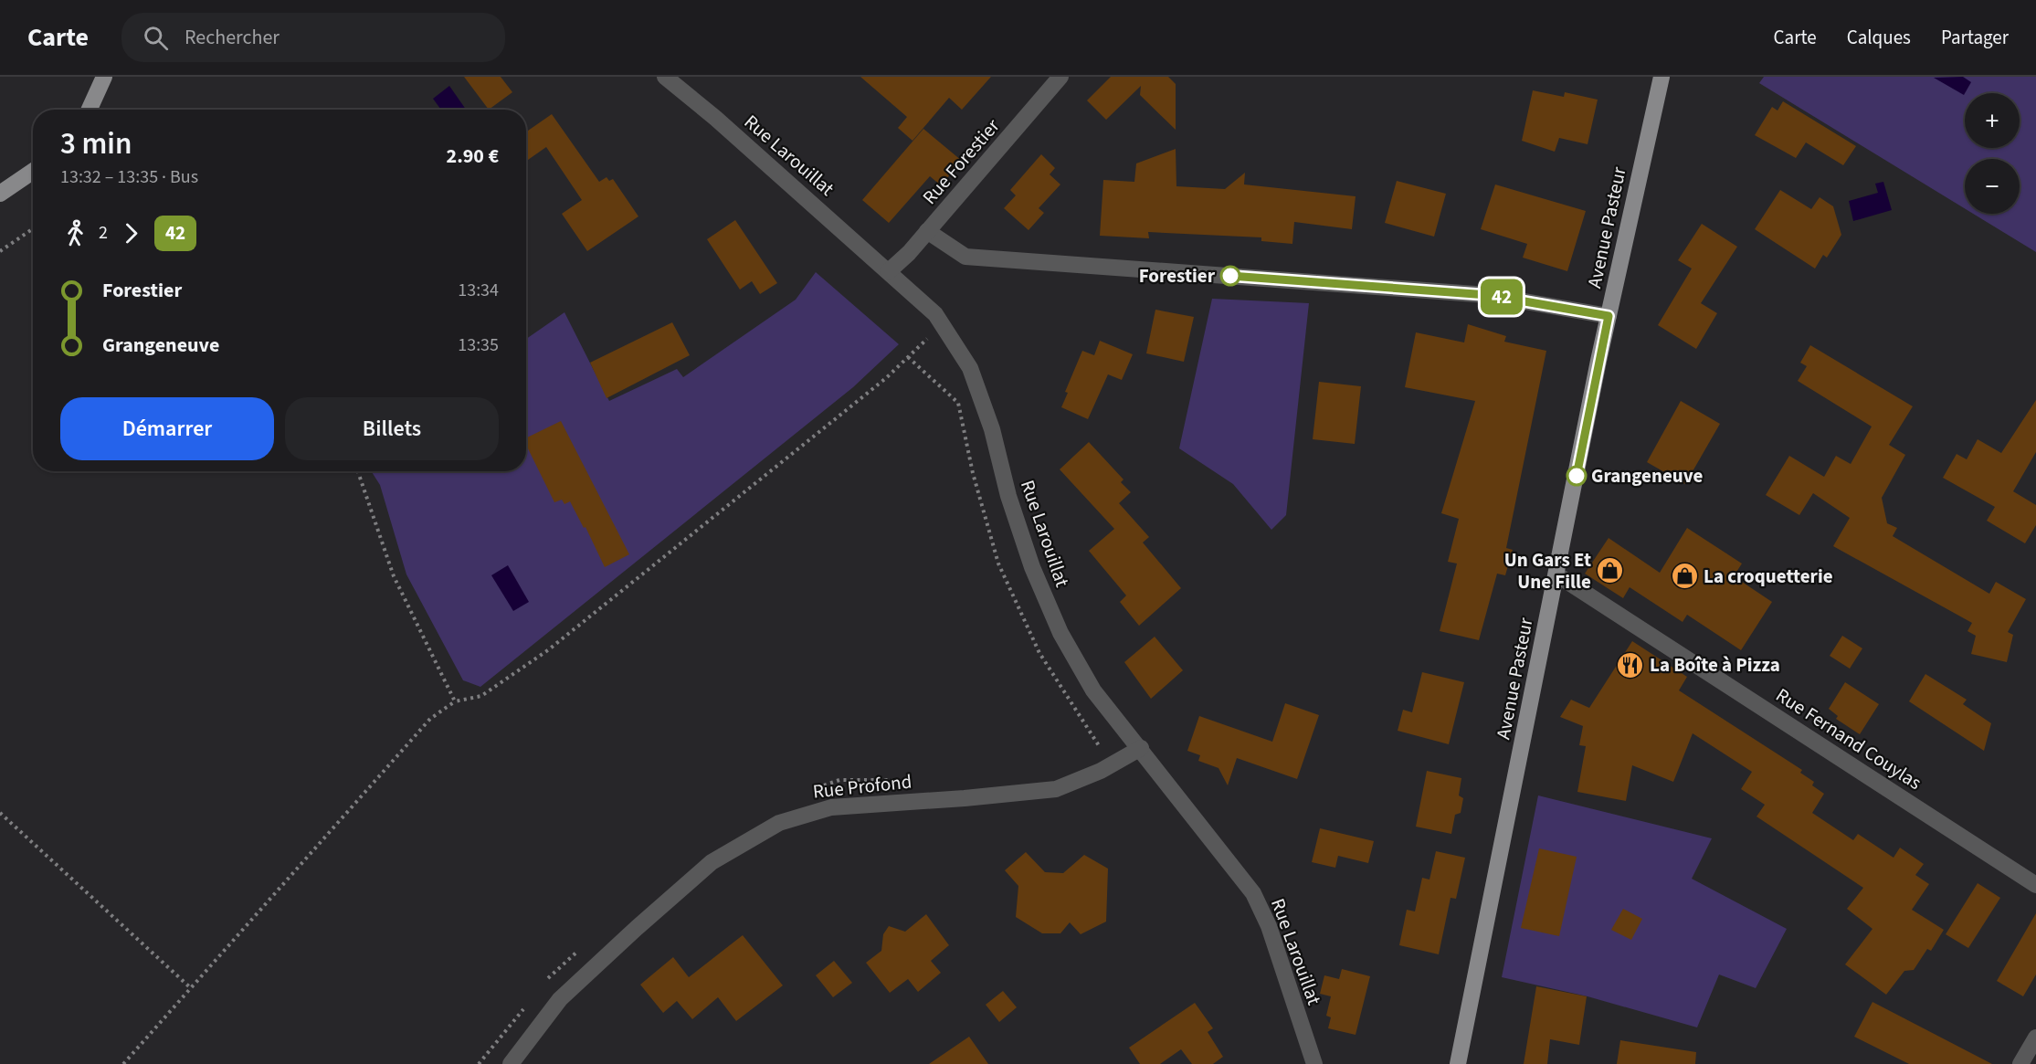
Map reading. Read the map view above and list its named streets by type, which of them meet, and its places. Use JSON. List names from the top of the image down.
{
  "streets": {
    "main road": ["Avenue Pasteur"],
    "street": [
      "Rue Larouillat",
      "Rue Forestier",
      "Rue Fernand Couylas",
      "Rue Profond"
    ]
  },
  "crossings": [
    ["Rue Larouillat", "Rue Forestier"],
    ["Rue Larouillat", "Rue Profond"],
    ["Avenue Pasteur", "Rue Fernand Couylas"]
  ],
  "places": {
    "other": ["Forestier", "Grangeneuve"],
    "shop": ["Un Gars Et Une Fille", "La croquetterie"],
    "restaurant": ["La Boîte à Pizza"]
  },
  "lines": ["bus line 42"],
  "page": {
    "header": "Carte",
    "search": "Rechercher",
    "nav": ["Carte", "Calques", "Partager"],
    "on_map": "42",
    "map_buttons": ["+", "−"],
    "heading": ["3 min", "13:32 – 13:35 · Bus", "2.90 €"],
    "legs": ["2", "42"],
    "list": [
      {
        "name": "Forestier",
        "value": "13:34"
      },
      {
        "name": "Grangeneuve",
        "value": "13:35"
      }
    ],
    "buttons": ["Démarrer", "Billets"]
  }
}
